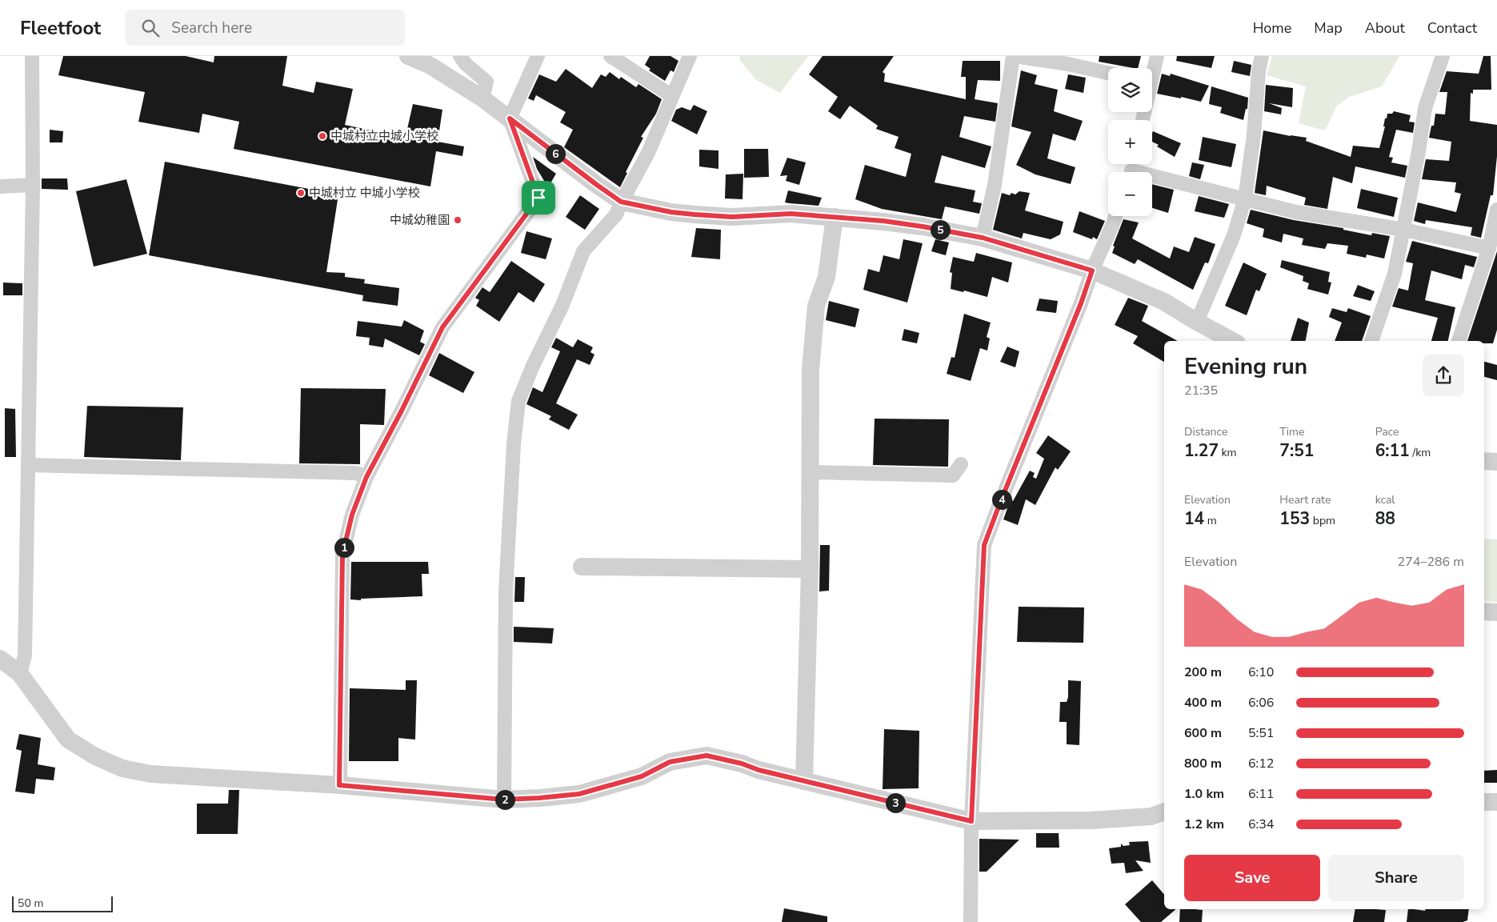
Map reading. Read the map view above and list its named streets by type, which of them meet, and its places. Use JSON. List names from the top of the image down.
{
  "places": ["中城村立中城小学校", "中城村立 中城小学校", "中城幼稚園"],
  "scale_bar": "50 m",
  "page": {
    "header": "Fleetfoot",
    "search": "Search here",
    "nav": [
      "Home",
      "Map",
      "About",
      "Contact"
    ],
    "map_buttons": ["+", "−"],
    "pins": [
      "6",
      "5",
      "4",
      "1",
      "2",
      "3"
    ],
    "heading": ["Evening run", "21:35"],
    "stats": [
      ["Distance", "1.27 km"],
      ["Time", "7:51"],
      ["Pace", "6:11 /km"],
      ["Elevation", "14 m"],
      ["Heart rate", "153 bpm"],
      ["kcal", "88"]
    ],
    "chart": ["Elevation", "274–286 m"],
    "list": [
      {
        "name": "200 m",
        "note": "6:10"
      },
      {
        "name": "400 m",
        "note": "6:06"
      },
      {
        "name": "600 m",
        "note": "5:51"
      },
      {
        "name": "800 m",
        "note": "6:12"
      },
      {
        "name": "1.0 km",
        "note": "6:11"
      },
      {
        "name": "1.2 km",
        "note": "6:34"
      }
    ],
    "buttons": ["Save", "Share"],
    "scale": "50 m"
  }
}
